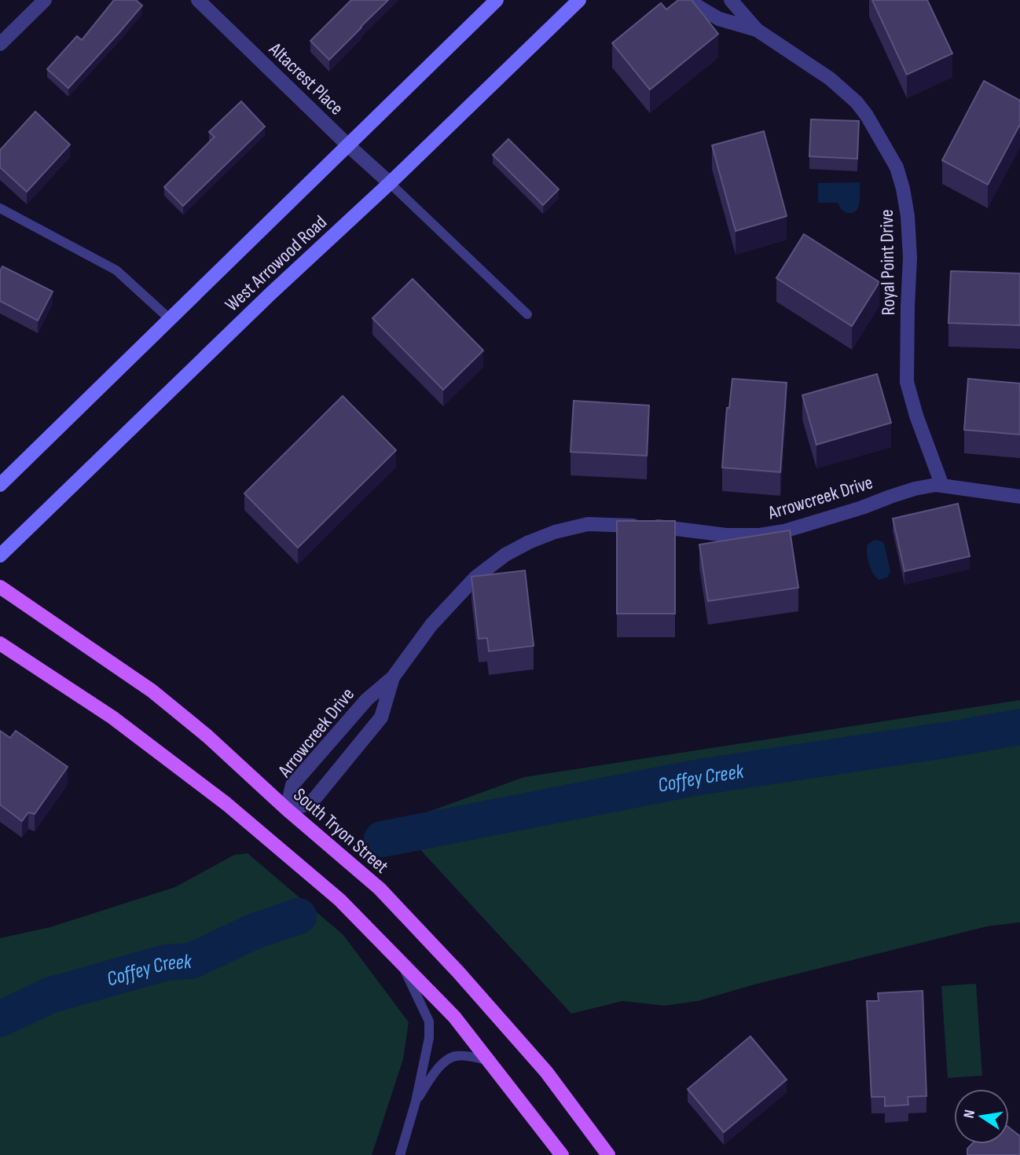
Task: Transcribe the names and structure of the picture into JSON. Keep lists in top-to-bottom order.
{
  "streets": {
    "main road": ["West Arrowood Road", "South Tryon Street"],
    "street": ["Altacrest Place", "Royal Point Drive", "Arrowcreek Drive"]
  },
  "crossings": [
    ["Altacrest Place", "West Arrowood Road"],
    ["Royal Point Drive", "Arrowcreek Drive"],
    ["Arrowcreek Drive", "South Tryon Street"]
  ],
  "water": ["Coffey Creek"],
  "north": "left"
}
